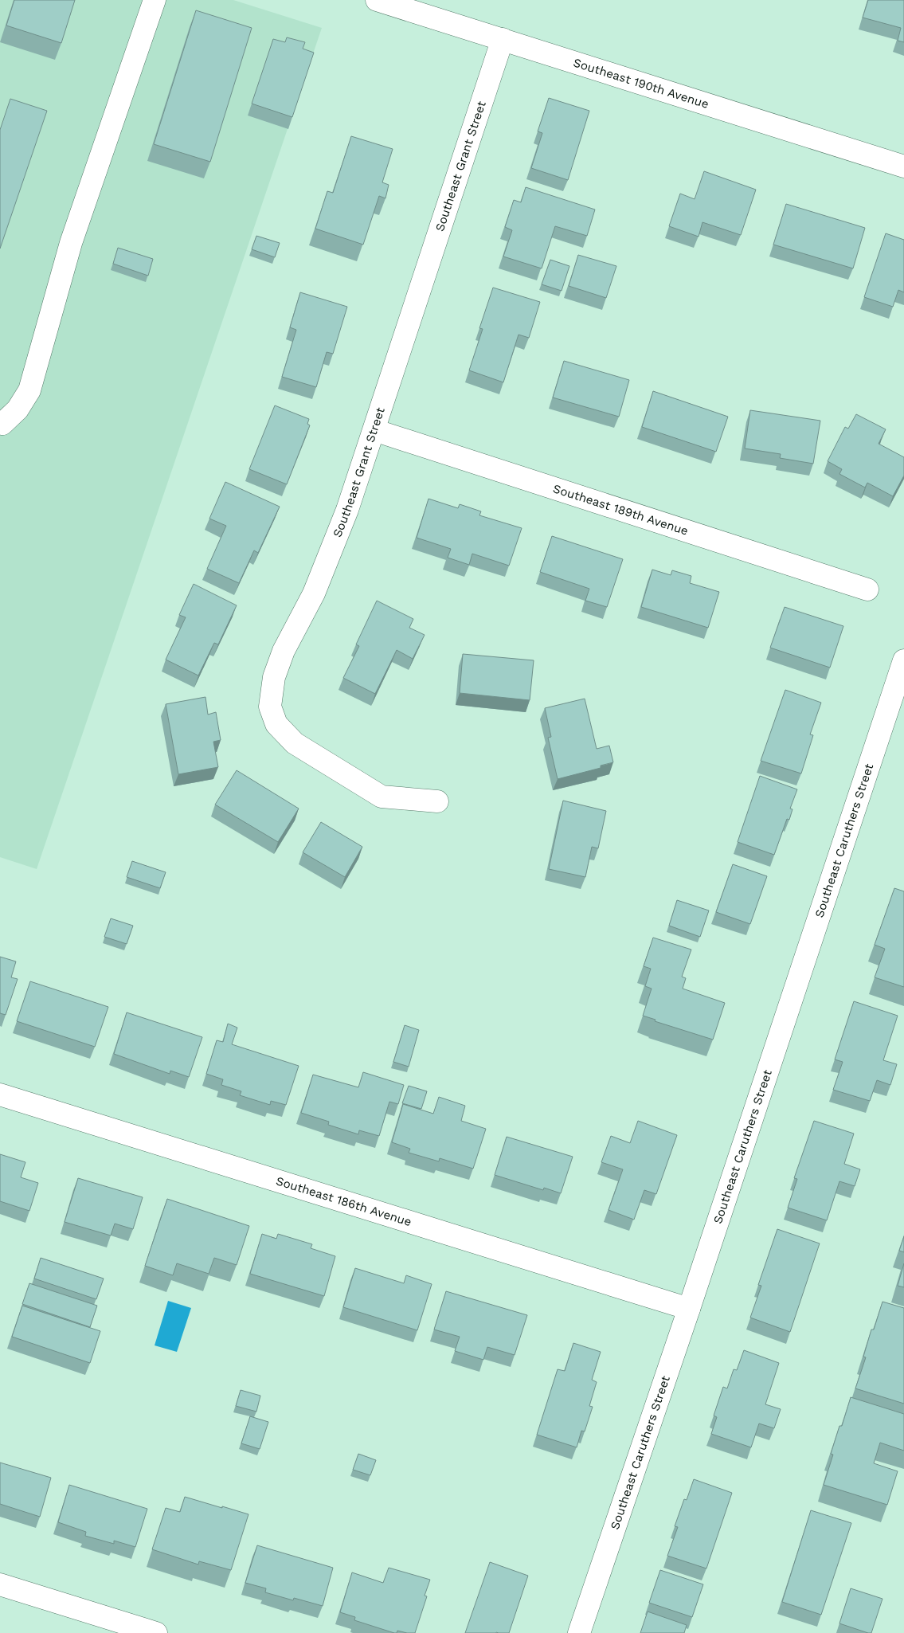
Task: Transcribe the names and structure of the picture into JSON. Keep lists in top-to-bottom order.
{
  "streets": {
    "street": [
      "Southeast 190th Avenue",
      "Southeast Grant Street",
      "Southeast 189th Avenue",
      "Southeast Caruthers Street",
      "Southeast 186th Avenue"
    ]
  },
  "crossings": [
    ["Southeast 190th Avenue", "Southeast Grant Street"],
    ["Southeast Grant Street", "Southeast 189th Avenue"],
    ["Southeast Caruthers Street", "Southeast 186th Avenue"]
  ]
}
